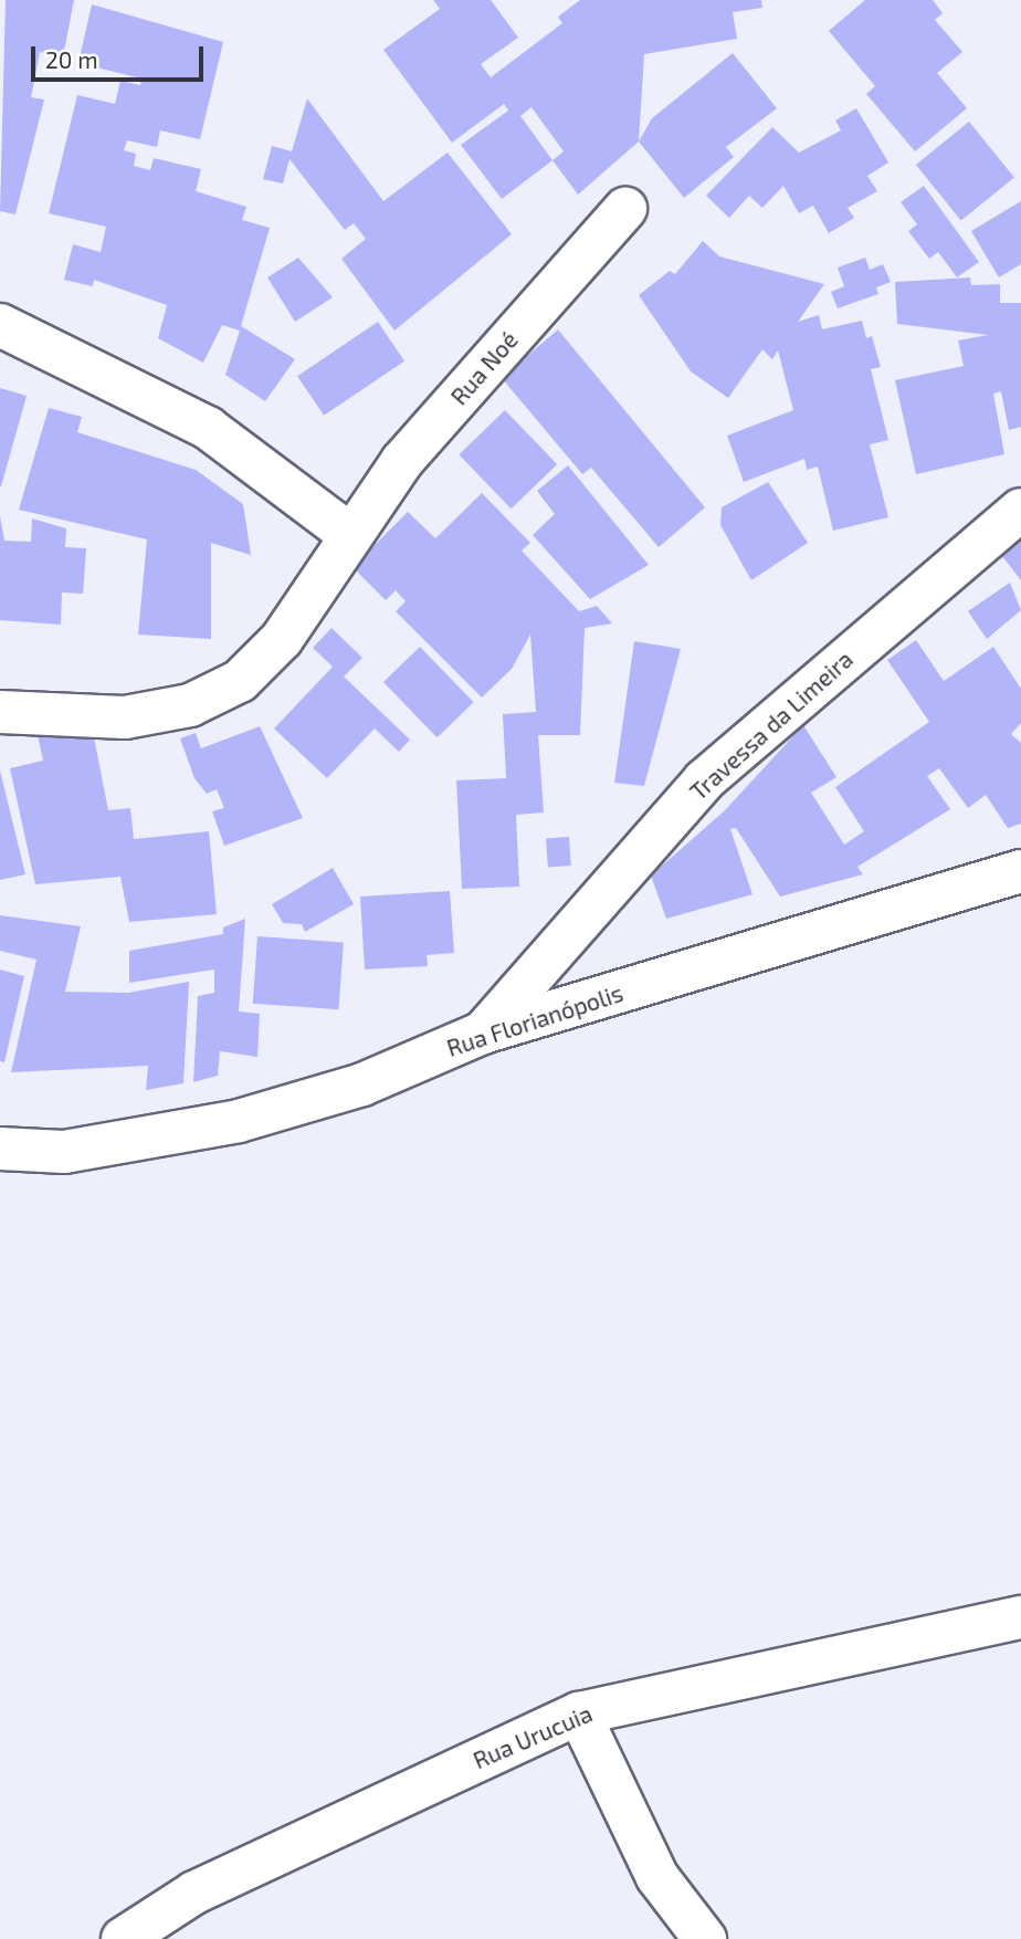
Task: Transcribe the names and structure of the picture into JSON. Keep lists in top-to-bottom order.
{
  "streets": {
    "street": [
      "Rua Noé",
      "Travessa da Limeira",
      "Rua Florianópolis",
      "Rua Urucuia"
    ]
  },
  "crossings": [
    ["Travessa da Limeira", "Rua Florianópolis"]
  ],
  "scale_bar": "20 m"
}
